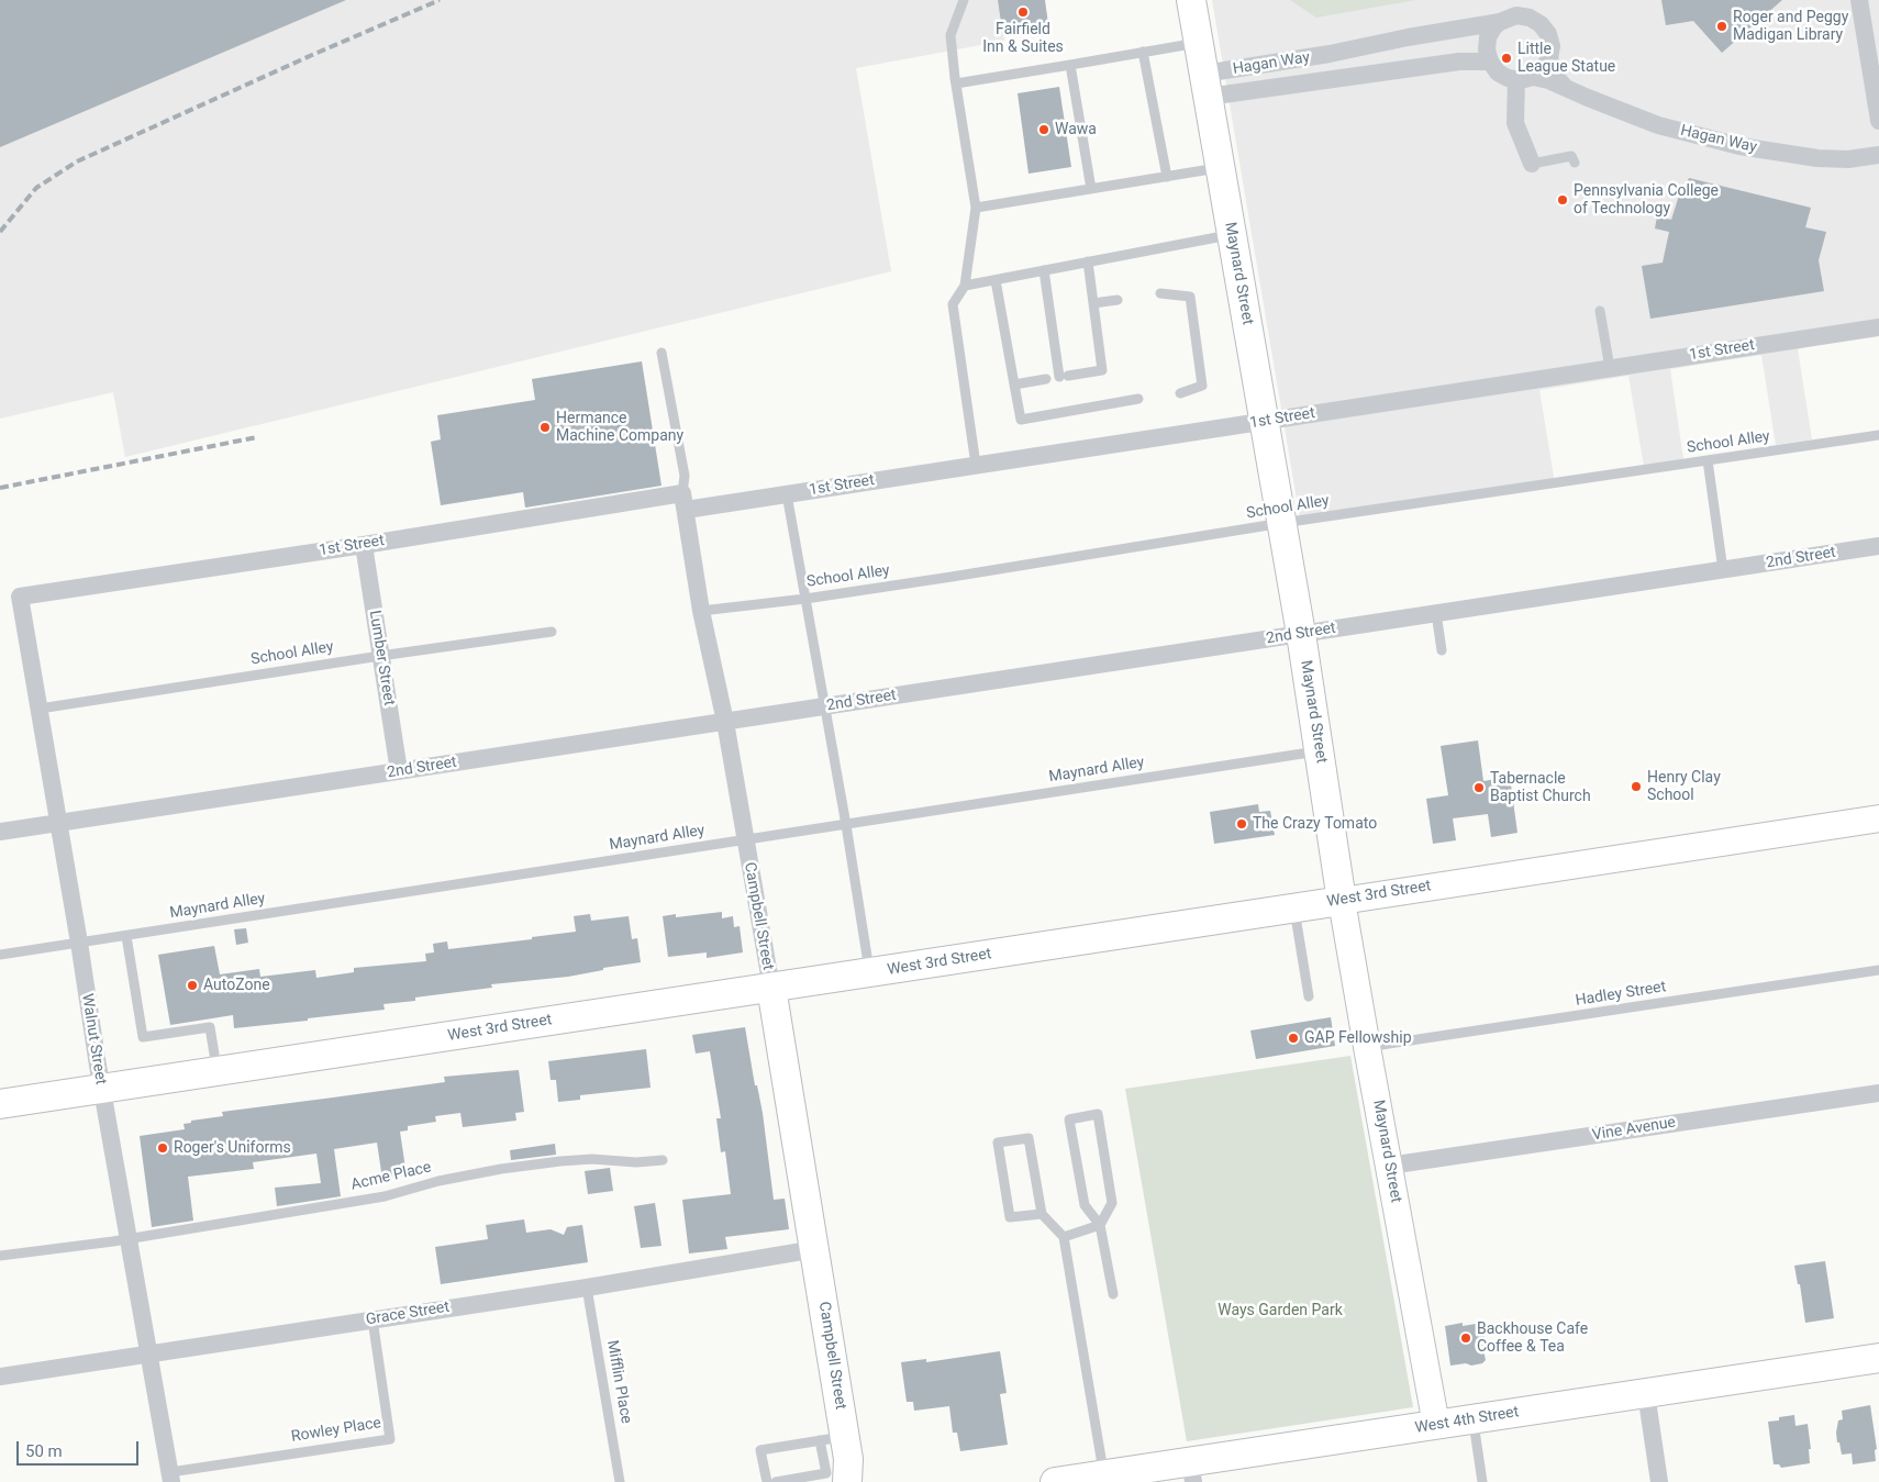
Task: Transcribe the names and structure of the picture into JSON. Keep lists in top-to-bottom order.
{
  "streets": {
    "main road": [
      "Maynard Street",
      "West 3rd Street",
      "Campbell Street",
      "West 4th Street"
    ],
    "street": [
      "Hagan Way",
      "1st Street",
      "2nd Street",
      "Lumber Street",
      "Walnut Street",
      "Vine Avenue",
      "Grace Street"
    ],
    "lane": [
      "School Alley",
      "Maynard Alley",
      "Hadley Street",
      "Acme Place",
      "Mifflin Place",
      "Rowley Place"
    ]
  },
  "crossings": [
    ["Hagan Way", "Maynard Street"],
    ["Maynard Street", "1st Street"],
    ["Maynard Street", "School Alley"],
    ["Maynard Street", "2nd Street"],
    ["Maynard Street", "Maynard Alley"],
    ["Maynard Street", "West 3rd Street"],
    ["Maynard Street", "Hadley Street"],
    ["Maynard Street", "Vine Avenue"],
    ["Maynard Street", "West 4th Street"],
    ["1st Street", "Lumber Street"],
    ["1st Street", "Campbell Street"],
    ["1st Street", "Walnut Street"],
    ["School Alley", "Lumber Street"],
    ["School Alley", "Campbell Street"],
    ["School Alley", "Walnut Street"],
    ["2nd Street", "Lumber Street"],
    ["2nd Street", "Campbell Street"],
    ["2nd Street", "Walnut Street"],
    ["Maynard Alley", "Campbell Street"],
    ["Maynard Alley", "Walnut Street"],
    ["West 3rd Street", "Campbell Street"],
    ["West 3rd Street", "Walnut Street"],
    ["Campbell Street", "Grace Street"],
    ["Walnut Street", "Acme Place"],
    ["Walnut Street", "Grace Street"],
    ["Walnut Street", "Rowley Place"],
    ["Grace Street", "Mifflin Place"],
    ["Grace Street", "Rowley Place"]
  ],
  "parks": ["Ways Garden Park"],
  "places": [
    "Fairfield Inn & Suites",
    "Roger and Peggy Madigan Library",
    "Little League Statue",
    "Wawa",
    "Pennsylvania College of Technology",
    "Hermance Machine Company",
    "Henry Clay School",
    "Tabernacle Baptist Church",
    "The Crazy Tomato",
    "AutoZone",
    "GAP Fellowship",
    "Roger's Uniforms",
    "Backhouse Cafe Coffee & Tea"
  ],
  "scale_bar": "50 m"
}
